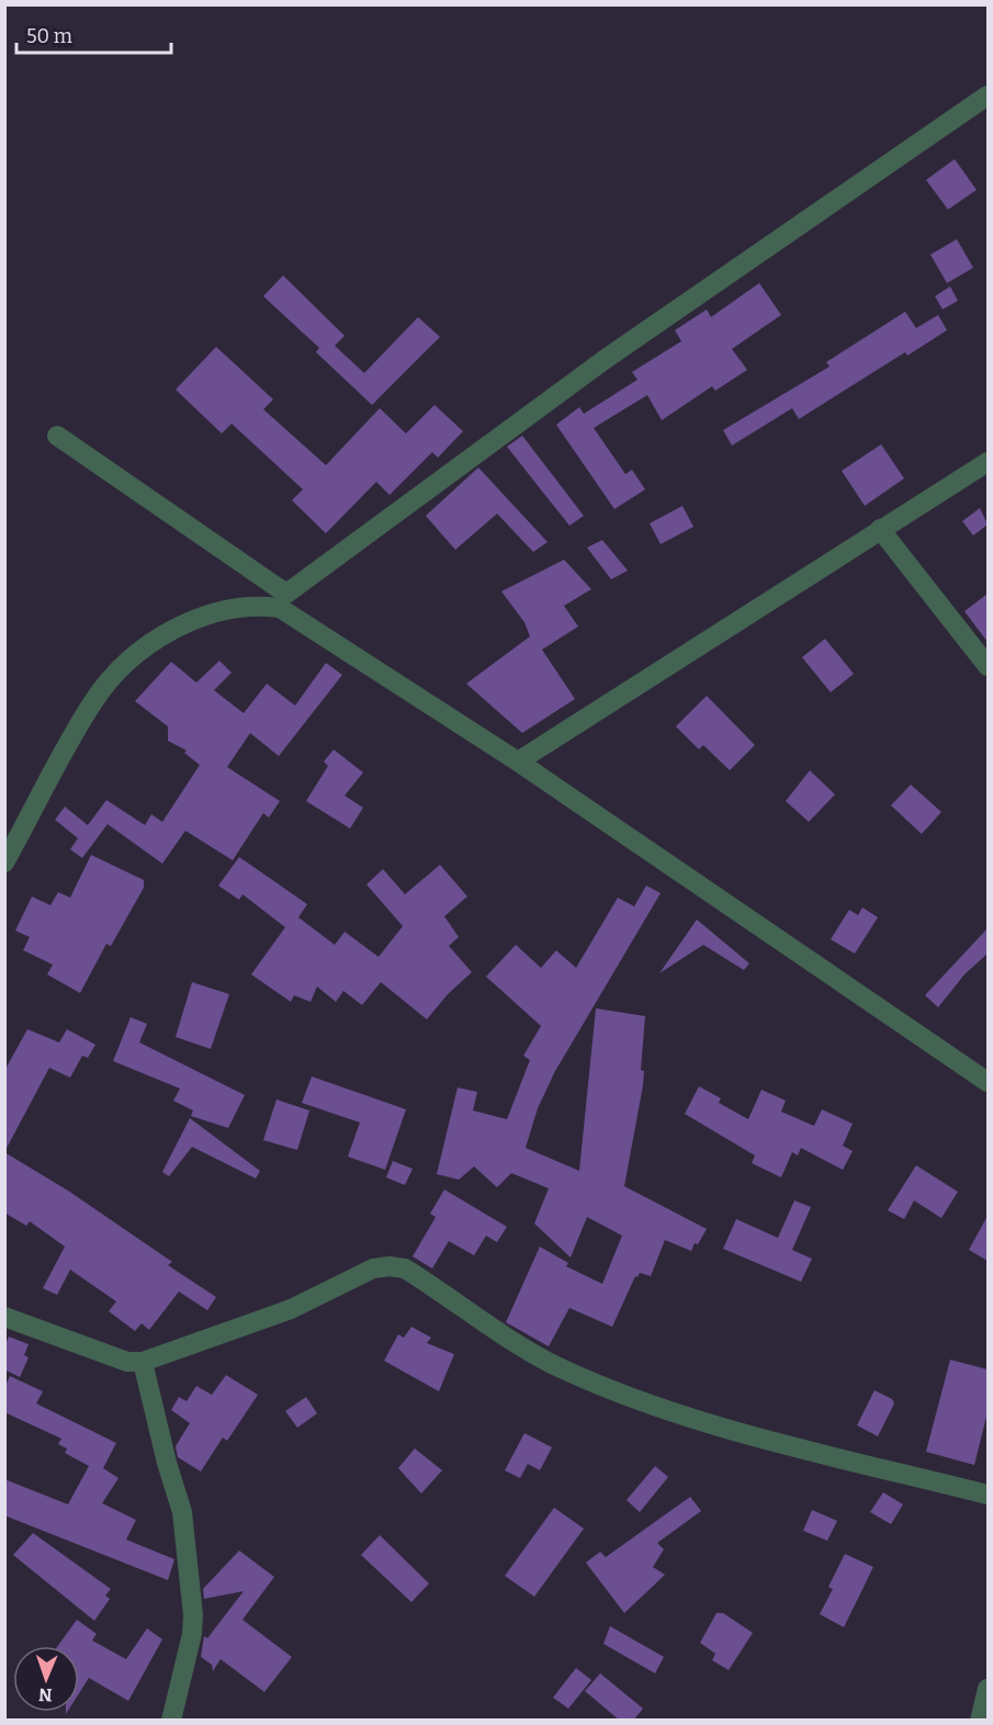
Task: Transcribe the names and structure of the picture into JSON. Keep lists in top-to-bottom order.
{
  "scale_bar": "50 m",
  "north": "bottom"
}
